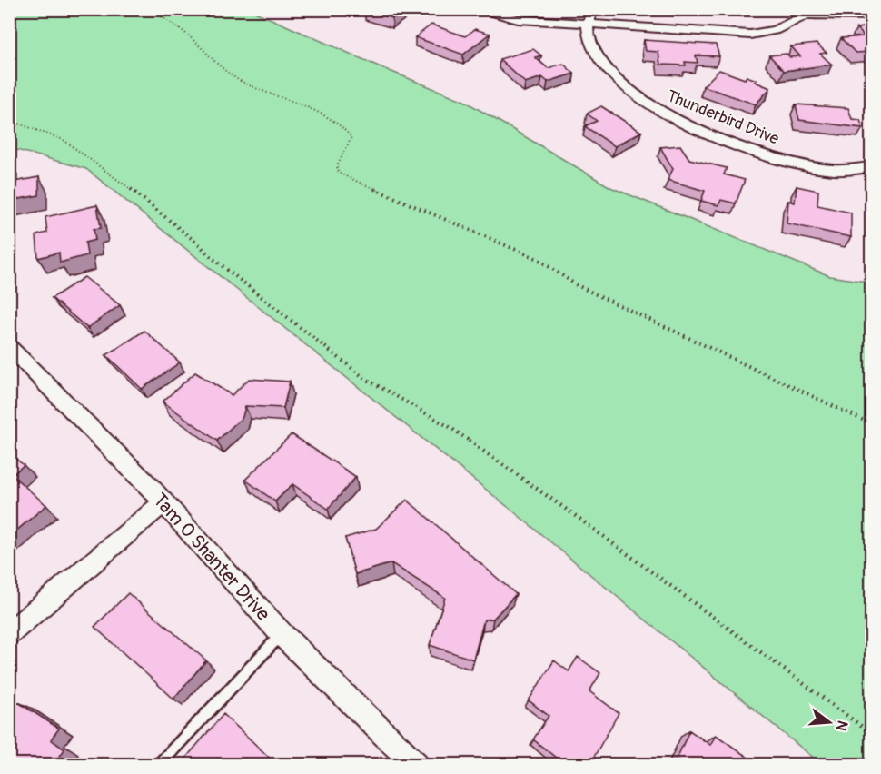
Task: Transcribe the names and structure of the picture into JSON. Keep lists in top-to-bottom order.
{
  "streets": {
    "street": ["Thunderbird Drive", "Tam O Shanter Drive"]
  },
  "north": "right"
}
